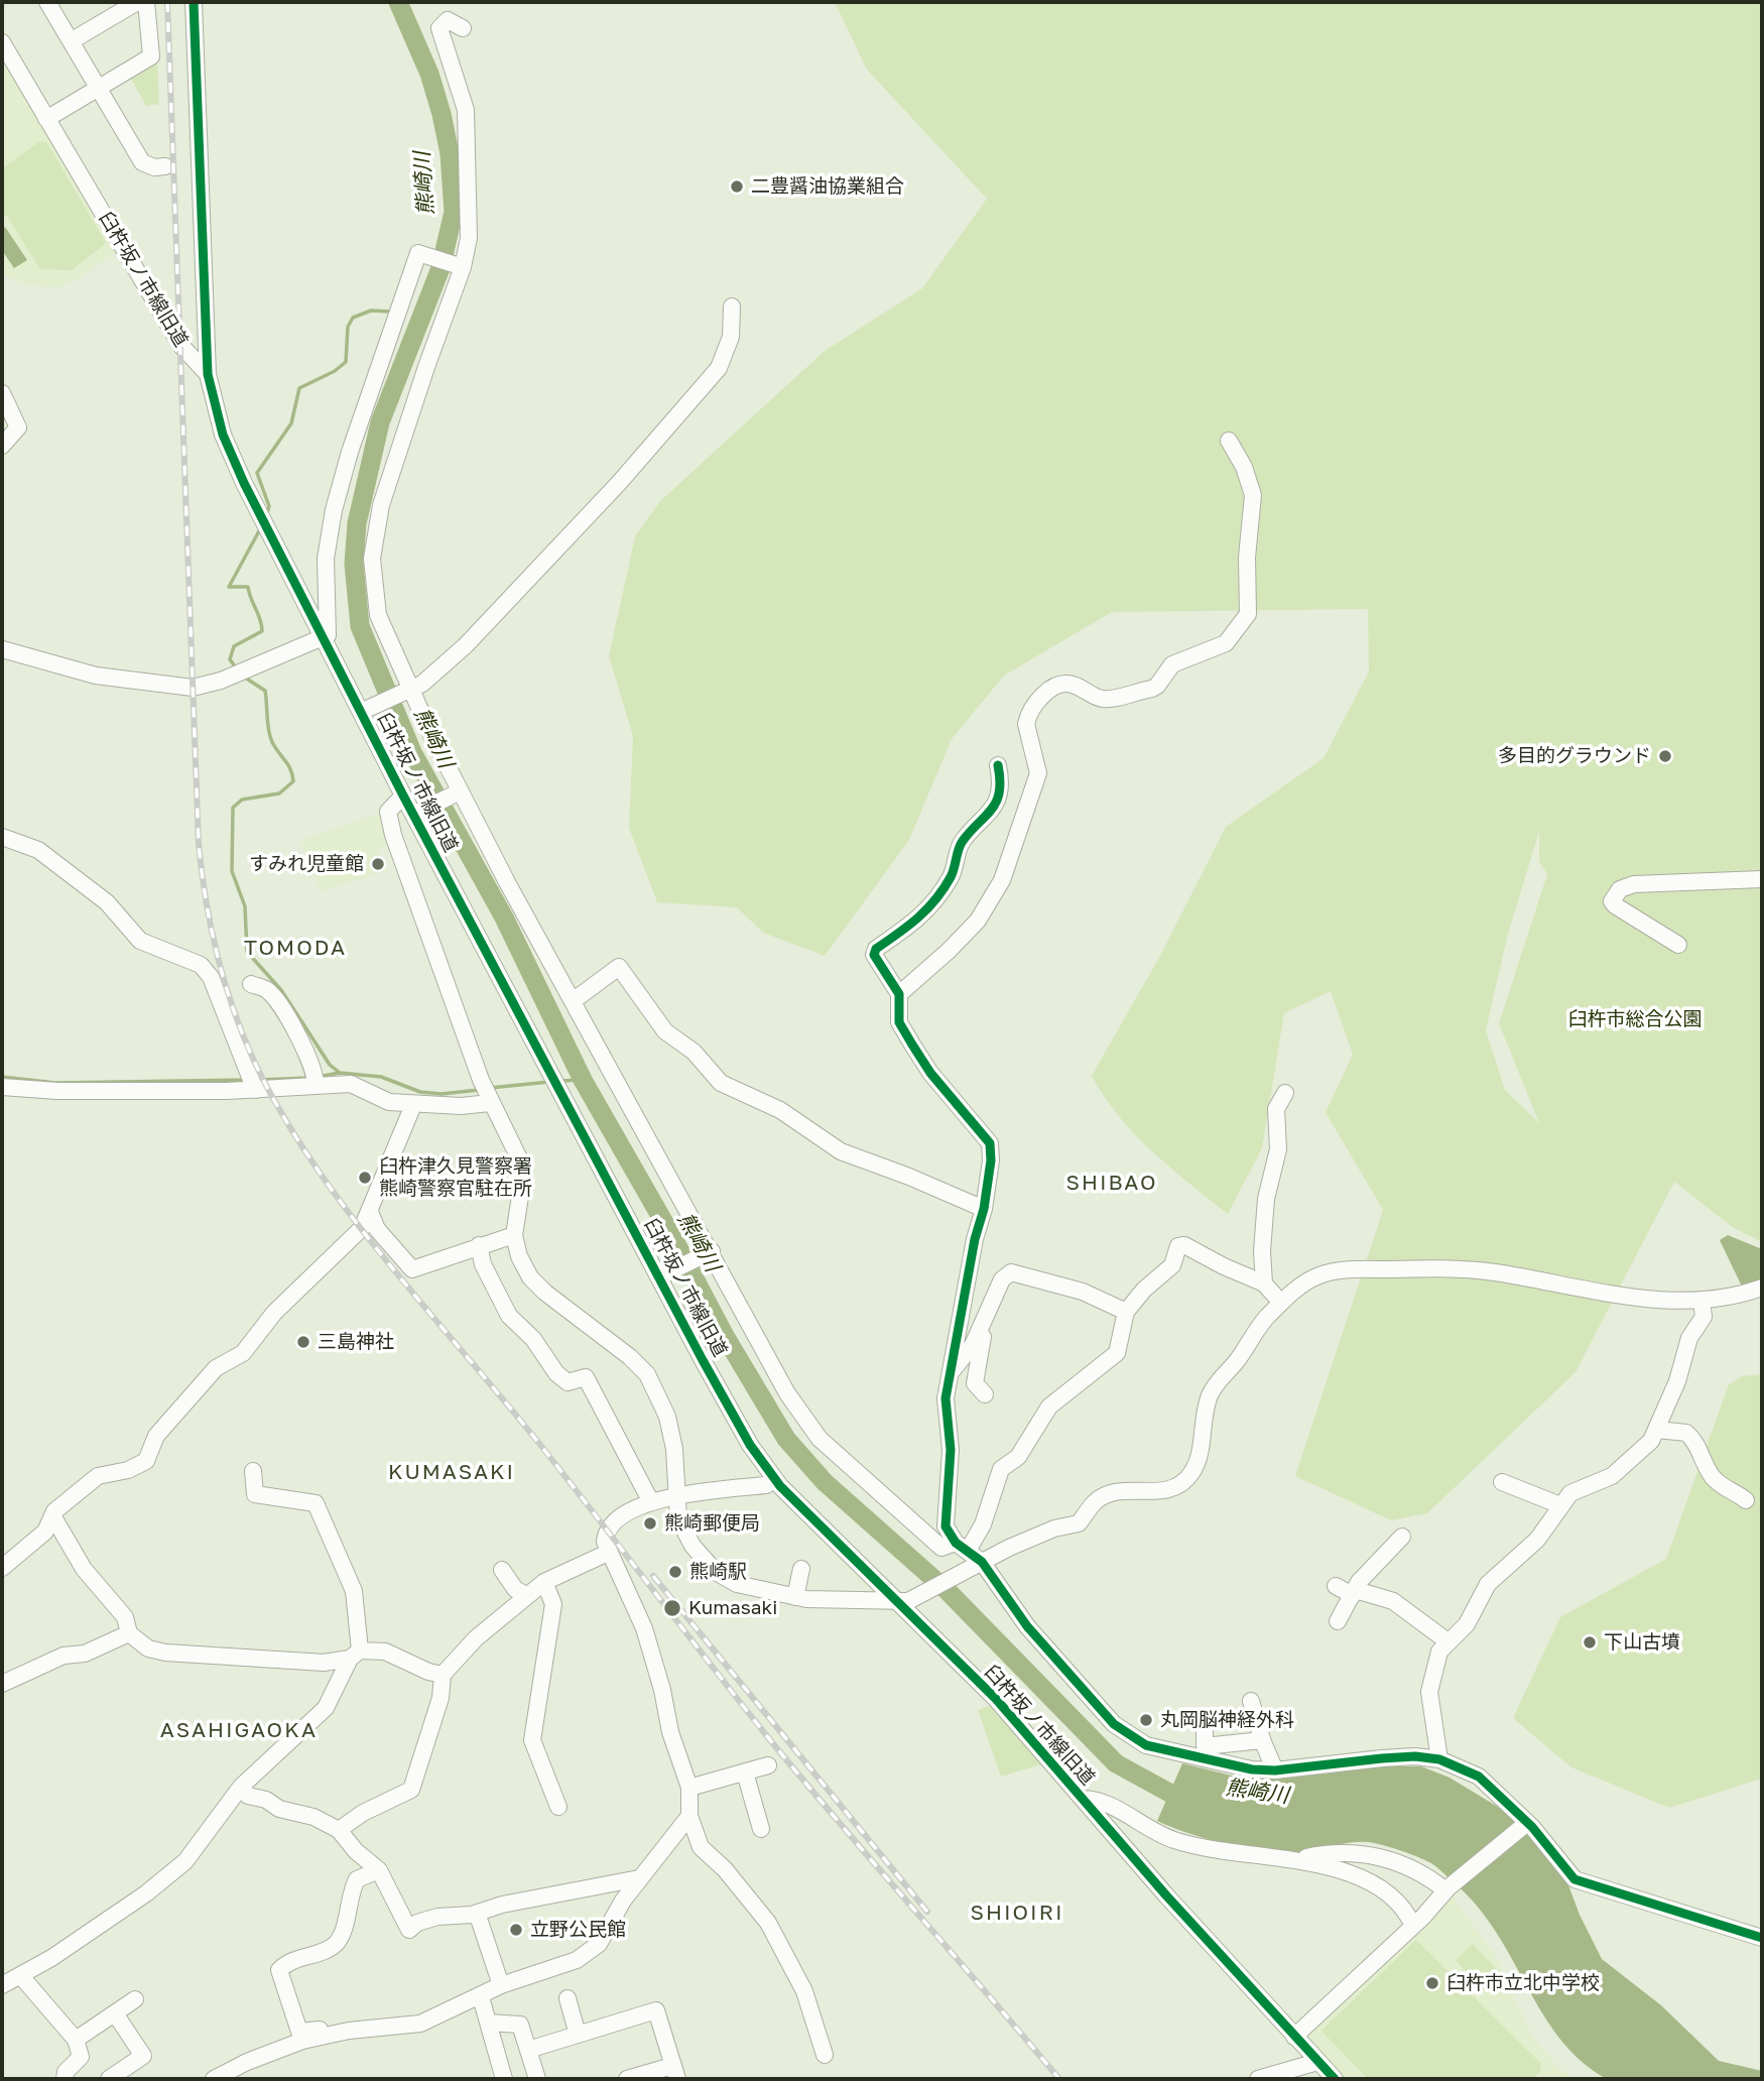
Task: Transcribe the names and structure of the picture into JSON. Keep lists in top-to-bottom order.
{
  "streets": {
    "street": ["臼杵坂ノ市線旧道"]
  },
  "districts": [
    "TOMODA",
    "SHIBAO",
    "KUMASAKI",
    "ASAHIGAOKA",
    "SHIOIRI"
  ],
  "water": ["熊崎川"],
  "parks": ["臼杵市総合公園"],
  "places": [
    "二豊醤油協業組合",
    "多目的グラウンド",
    "すみれ児童館",
    "臼杵津久見警察署 熊崎警察官駐在所",
    "三島神社",
    "熊崎郵便局",
    "熊崎駅",
    "Kumasaki",
    "下山古墳",
    "丸岡脳神経外科",
    "立野公民館",
    "臼杵市立北中学校"
  ]
}
